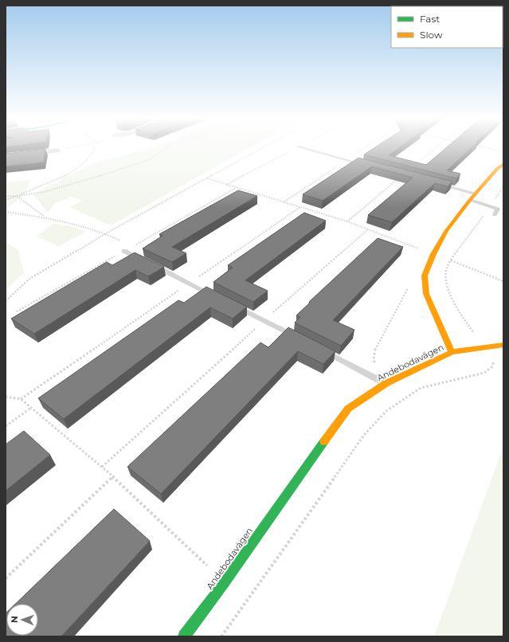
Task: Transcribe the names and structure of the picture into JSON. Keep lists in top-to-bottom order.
{
  "streets": {
    "street": ["Andebodavägen"]
  },
  "legend": ["Fast", "Slow"],
  "north": "left"
}
